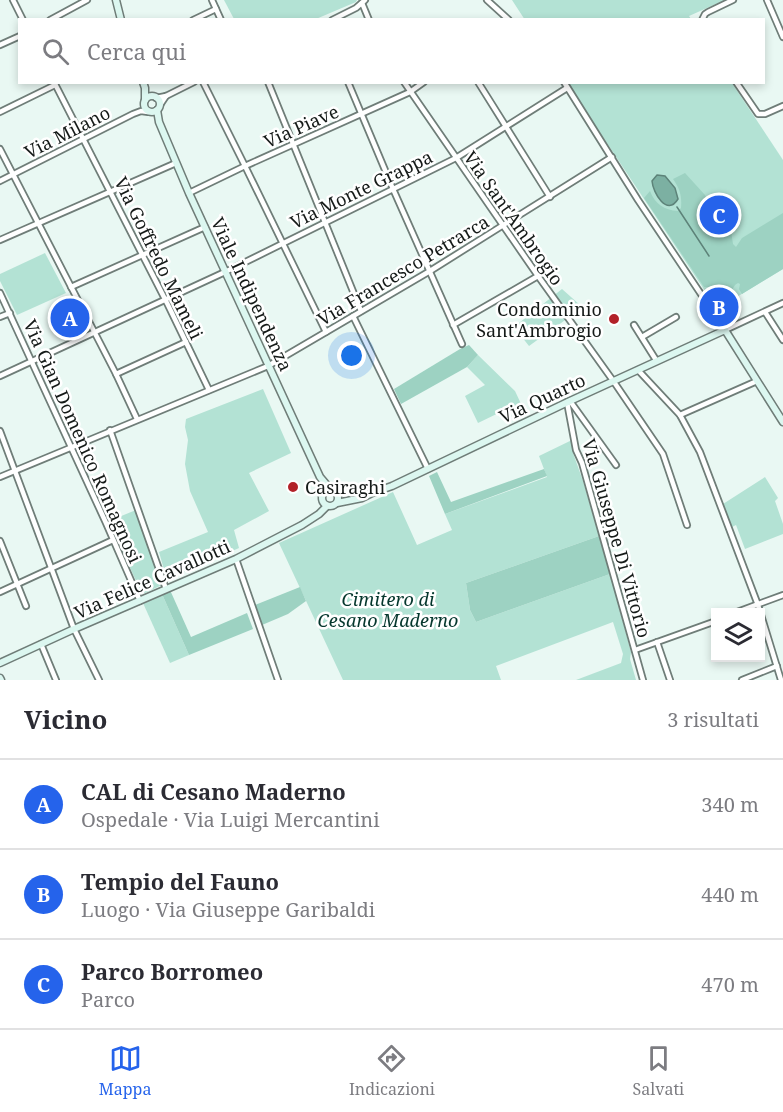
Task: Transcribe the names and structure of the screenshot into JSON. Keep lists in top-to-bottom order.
{
  "streets": {
    "street": [
      "Via Piave",
      "Via Milano",
      "Via Monte Grappa",
      "Via Sant'Ambrogio",
      "Via Goffredo Mameli",
      "Via Francesco Petrarca",
      "Viale Indipendenza",
      "Via Quarto",
      "Via Gian Domenico Romagnosi",
      "Via Giuseppe Di Vittorio",
      "Via Felice Cavallotti"
    ]
  },
  "crossings": [
    ["Via Piave", "Via Sant'Ambrogio"],
    ["Via Piave", "Viale Indipendenza"],
    ["Via Milano", "Via Goffredo Mameli"],
    ["Via Milano", "Viale Indipendenza"],
    ["Via Monte Grappa", "Via Sant'Ambrogio"],
    ["Via Monte Grappa", "Via Goffredo Mameli"],
    ["Via Monte Grappa", "Viale Indipendenza"],
    ["Via Monte Grappa", "Via Gian Domenico Romagnosi"],
    ["Via Sant'Ambrogio", "Via Francesco Petrarca"],
    ["Via Sant'Ambrogio", "Via Quarto"],
    ["Via Goffredo Mameli", "Via Francesco Petrarca"],
    ["Via Francesco Petrarca", "Viale Indipendenza"],
    ["Via Francesco Petrarca", "Via Gian Domenico Romagnosi"],
    ["Viale Indipendenza", "Via Quarto"],
    ["Viale Indipendenza", "Via Felice Cavallotti"],
    ["Via Quarto", "Via Giuseppe Di Vittorio"],
    ["Via Quarto", "Via Felice Cavallotti"],
    ["Via Gian Domenico Romagnosi", "Via Felice Cavallotti"]
  ],
  "parks": ["Cimitero di Cesano Maderno"],
  "places": ["Condominio Sant'Ambrogio", "Casiraghi"],
  "page": {
    "search": "Cerca qui",
    "pins": ["C", "B", "A"],
    "heading": ["Vicino", "3 risultati"],
    "list": [
      {
        "mark": "A",
        "name": "CAL di Cesano Maderno",
        "note": "Ospedale · Via Luigi Mercantini",
        "value": "340 m"
      },
      {
        "mark": "B",
        "name": "Tempio del Fauno",
        "note": "Luogo · Via Giuseppe Garibaldi",
        "value": "440 m"
      },
      {
        "mark": "C",
        "name": "Parco Borromeo",
        "note": "Parco",
        "value": "470 m"
      }
    ],
    "nav": ["Mappa", "Indicazioni", "Salvati"]
  }
}
